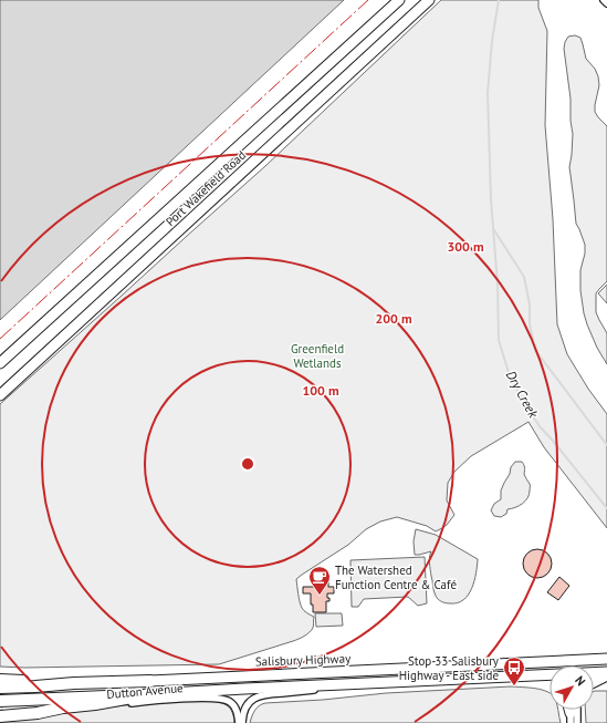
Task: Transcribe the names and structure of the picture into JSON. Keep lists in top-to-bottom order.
{
  "streets": {
    "highway": ["Port Wakefield Road", "Salisbury Highway"],
    "street": ["Dutton Avenue"]
  },
  "water": ["Dry Creek"],
  "parks": ["Greenfield Wetlands"],
  "places": {
    "cafe": ["The Watershed Function Centre & Café"],
    "bus stop": ["Stop 33 Salisbury Highway - East side"]
  },
  "north": "top right",
  "rings": ["300 m", "200 m", "100 m"]
}
